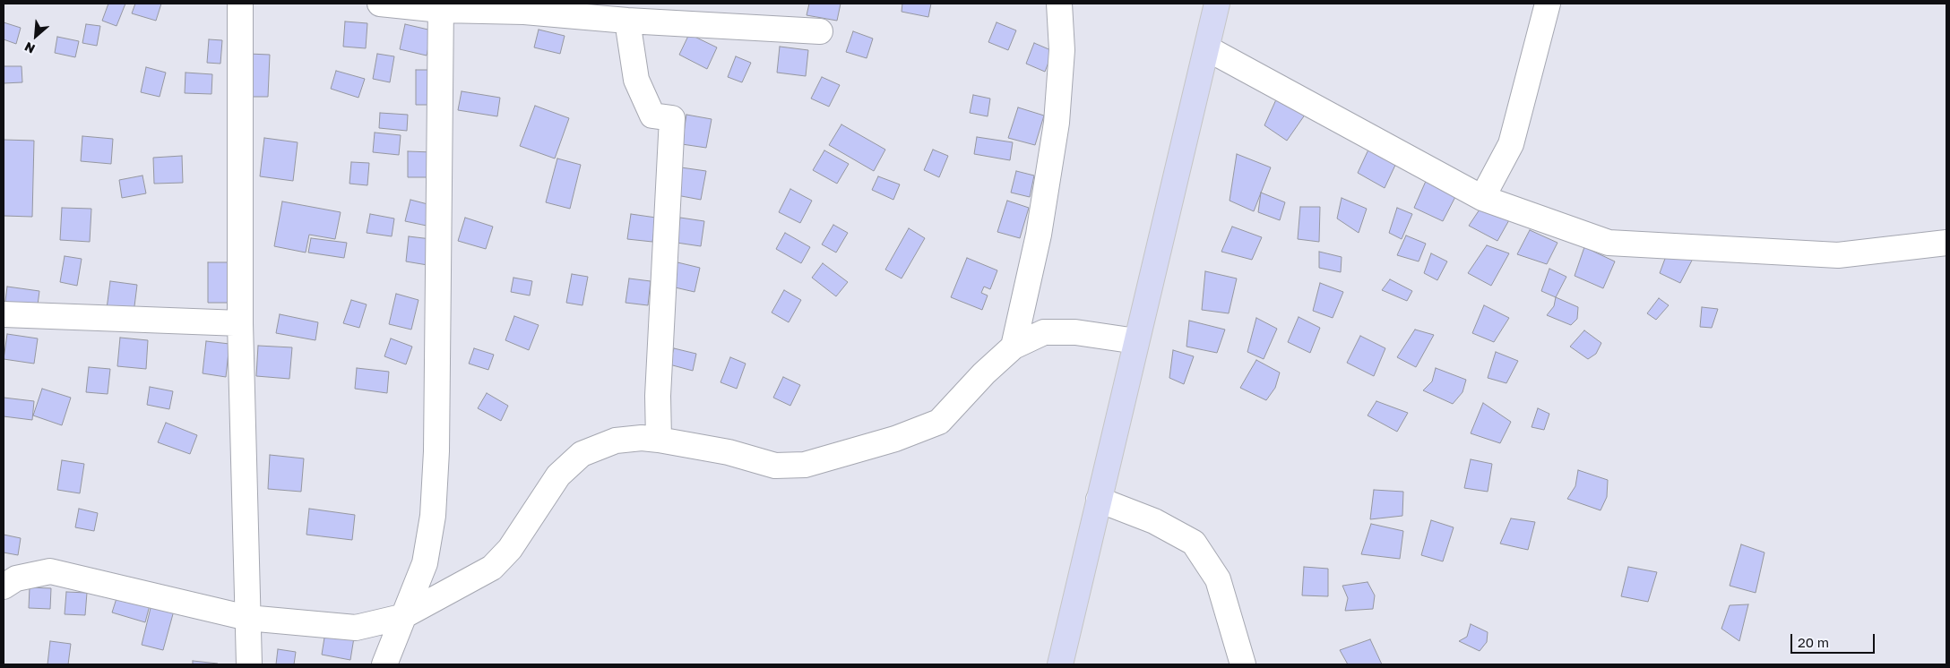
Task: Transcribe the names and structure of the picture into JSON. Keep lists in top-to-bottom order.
{
  "scale_bar": "20 m",
  "north": "bottom left"
}
